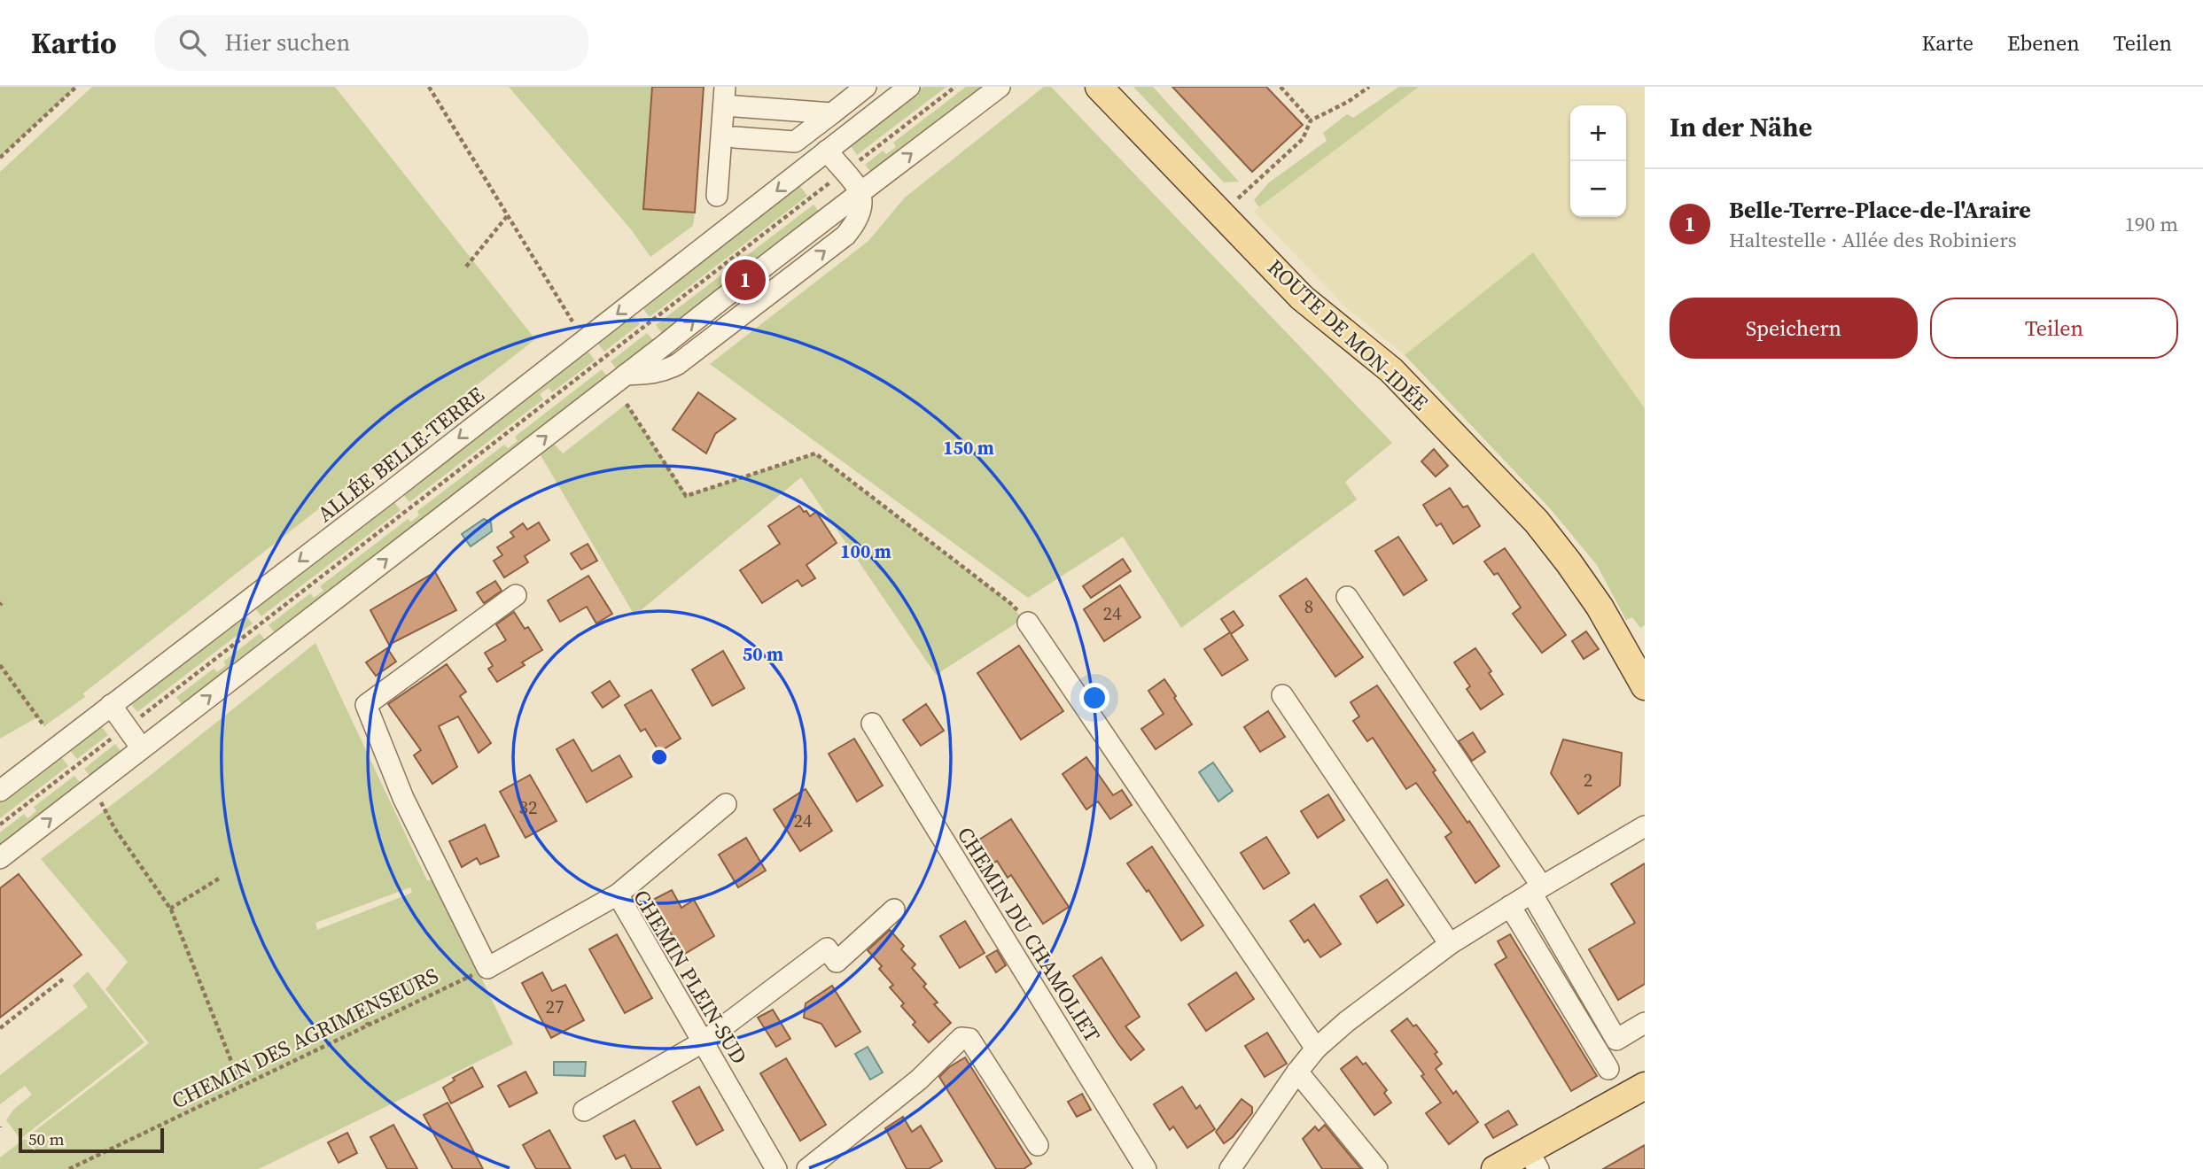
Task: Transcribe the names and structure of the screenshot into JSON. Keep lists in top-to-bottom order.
{
  "streets": {
    "main road": ["ROUTE DE MON-IDÉE"],
    "street": ["ALLÉE BELLE-TERRE", "CHEMIN DU CHAMOLIET", "CHEMIN PLEIN-SUD"],
    "path": ["CHEMIN DES AGRIMENSEURS"]
  },
  "crossings": [
    ["CHEMIN PLEIN-SUD", "CHEMIN DES AGRIMENSEURS"]
  ],
  "house_numbers": [
    "8",
    "24",
    "2",
    "32",
    "24",
    "27"
  ],
  "scale_bar": "50 m",
  "page": {
    "header": "Kartio",
    "search": "Hier suchen",
    "nav": ["Karte", "Ebenen", "Teilen"],
    "heading": "In der Nähe",
    "map_buttons": ["+", "−"],
    "list": [
      {
        "mark": "1",
        "name": "Belle-Terre-Place-de-l'Araire",
        "note": "Haltestelle · Allée des Robiniers",
        "value": "190 m"
      }
    ],
    "pins": "1",
    "buttons": ["Speichern", "Teilen"],
    "scale": "50 m"
  },
  "rings": ["150 m", "100 m", "50 m"]
}
